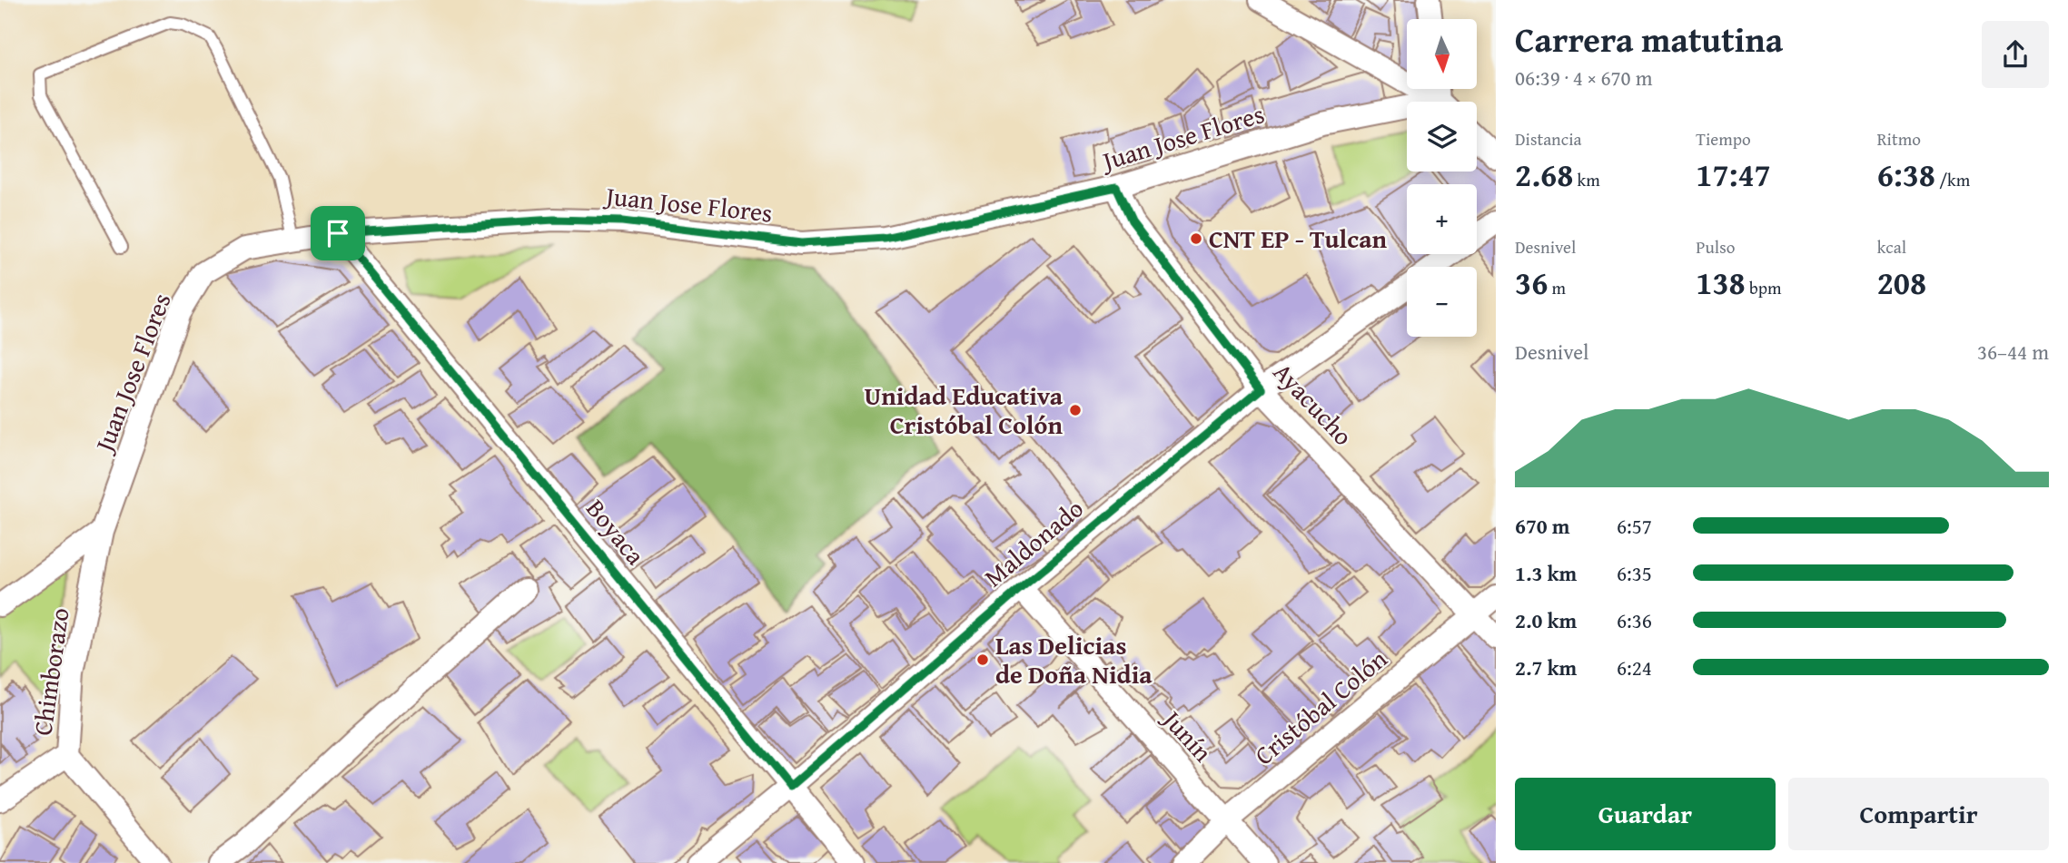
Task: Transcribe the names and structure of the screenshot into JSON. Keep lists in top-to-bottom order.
{
  "streets": {
    "street": [
      "Juan Jose Flores",
      "Ayacucho",
      "Boyaca",
      "Maldonado",
      "Chimborazo",
      "Cristóbal Colón",
      "Junín"
    ]
  },
  "crossings": [
    ["Juan Jose Flores", "Ayacucho"],
    ["Juan Jose Flores", "Boyaca"],
    ["Juan Jose Flores", "Chimborazo"],
    ["Ayacucho", "Maldonado"],
    ["Ayacucho", "Cristóbal Colón"],
    ["Boyaca", "Maldonado"],
    ["Maldonado", "Junín"],
    ["Cristóbal Colón", "Junín"]
  ],
  "places": ["CNT EP - Tulcan", "Unidad Educativa Cristóbal Colón", "Las Delicias de Doña Nidia"],
  "north": "bottom",
  "page": {
    "heading": ["Carrera matutina", "06:39 · 4 × 670 m"],
    "map_buttons": ["+", "−"],
    "stats": [
      ["Distancia", "2.68 km"],
      ["Tiempo", "17:47"],
      ["Ritmo", "6:38 /km"],
      ["Desnivel", "36 m"],
      ["Pulso", "138 bpm"],
      ["kcal", "208"]
    ],
    "chart": ["Desnivel", "36–44 m"],
    "list": [
      {
        "name": "670 m",
        "note": "6:57"
      },
      {
        "name": "1.3 km",
        "note": "6:35"
      },
      {
        "name": "2.0 km",
        "note": "6:36"
      },
      {
        "name": "2.7 km",
        "note": "6:24"
      }
    ],
    "buttons": ["Guardar", "Compartir"]
  }
}
